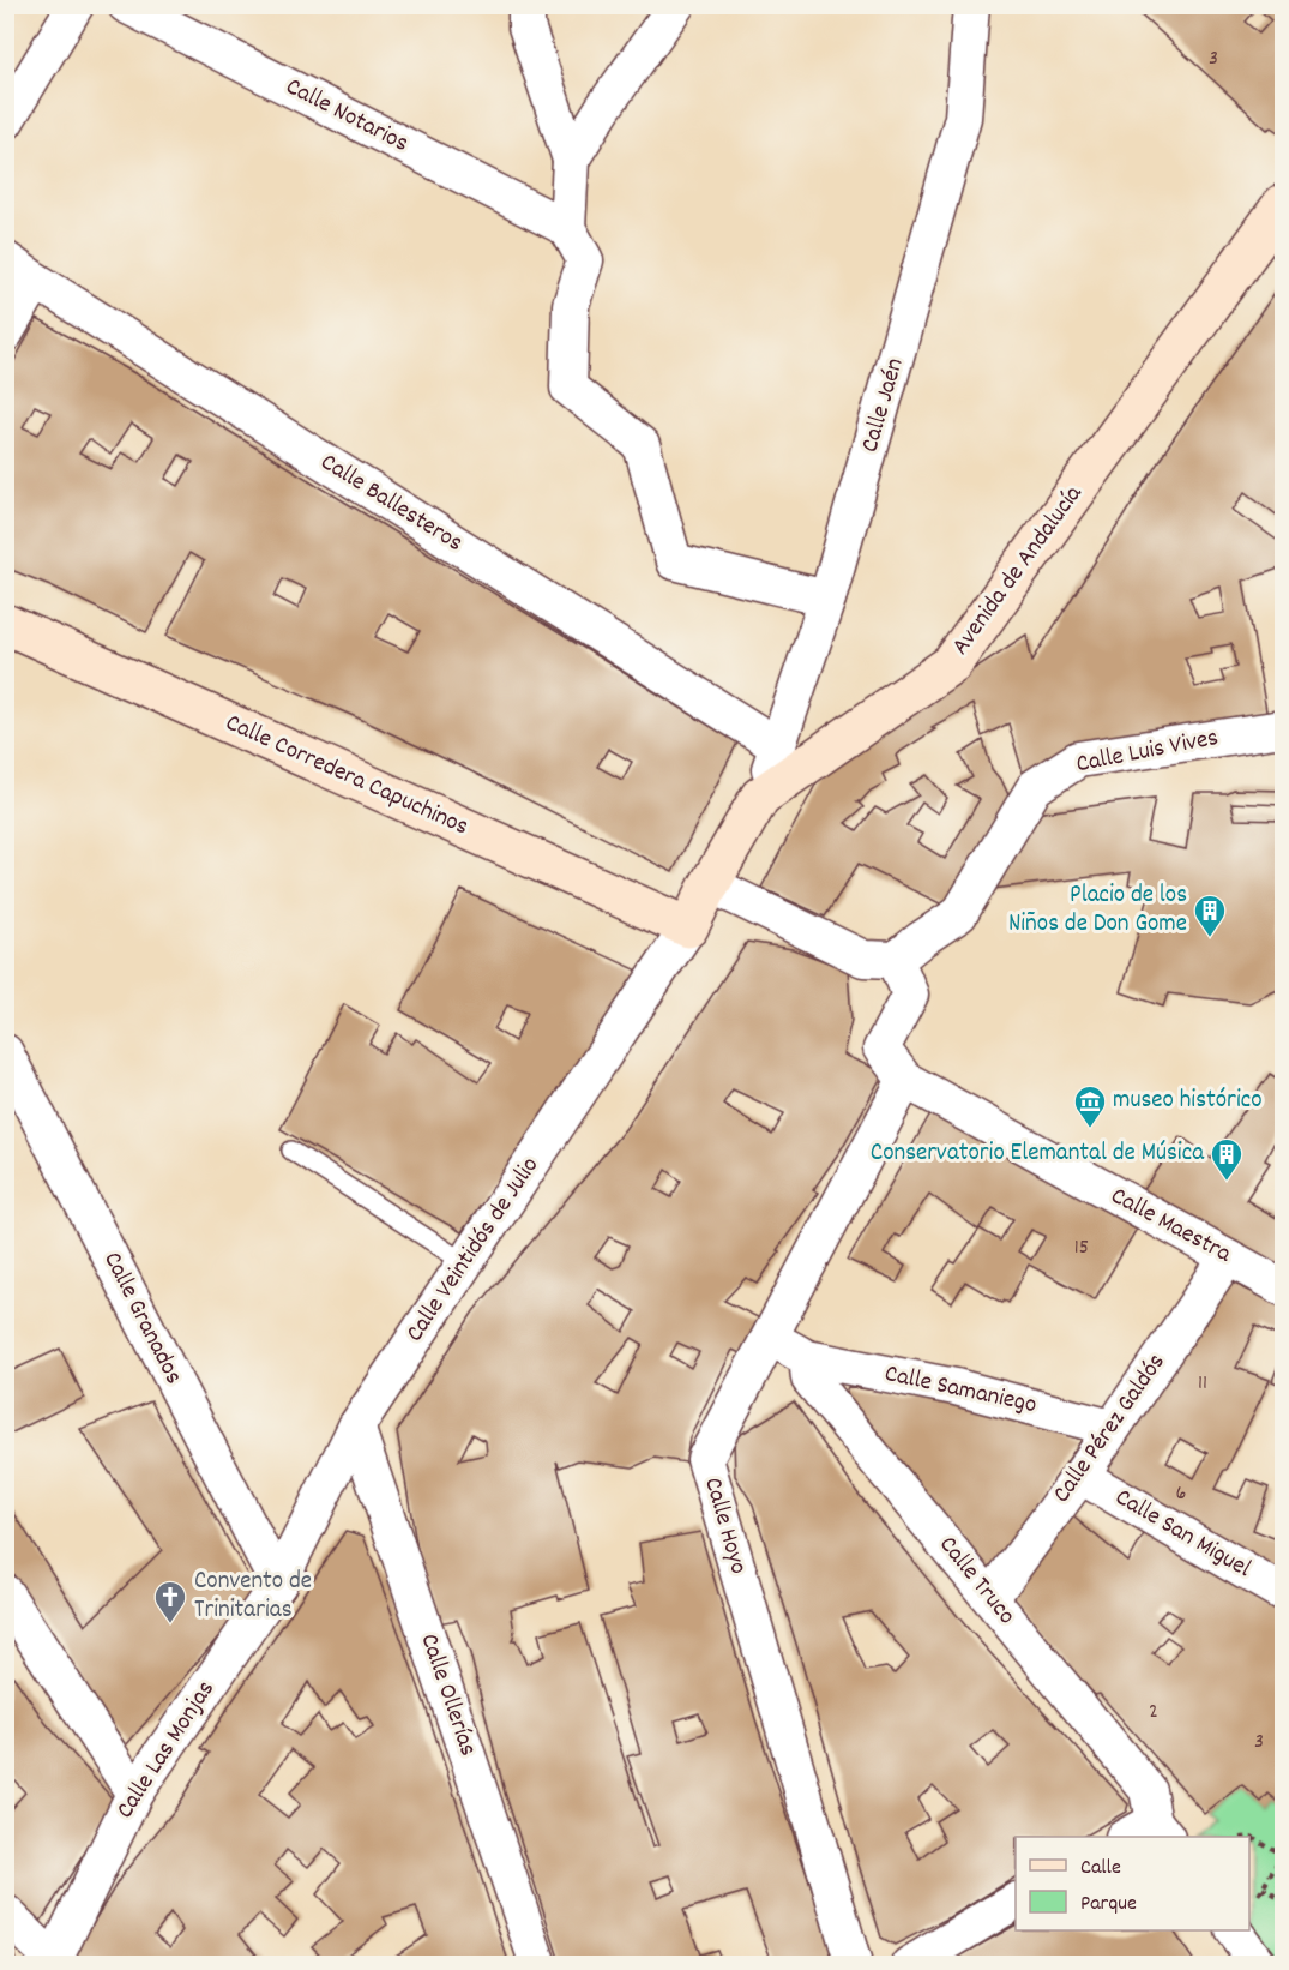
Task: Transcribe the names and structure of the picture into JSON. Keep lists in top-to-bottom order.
{
  "streets": {
    "street": [
      "Calle Notarios",
      "Calle Jaén",
      "Calle Ballesteros",
      "Avenida de Andalucía",
      "Calle Luis Vives",
      "Calle Corredera Capuchinos",
      "Calle Maestra",
      "Calle Veintidós de Julio",
      "Calle Granados",
      "Calle Samaniego",
      "Calle Pérez Galdós",
      "Calle Hoyo",
      "Calle San Miguel",
      "Calle Truco",
      "Calle Ollerías",
      "Calle Las Monjas"
    ]
  },
  "crossings": [
    ["Calle Jaén", "Calle Ballesteros"],
    ["Calle Jaén", "Avenida de Andalucía"],
    ["Avenida de Andalucía", "Calle Corredera Capuchinos"],
    ["Avenida de Andalucía", "Calle Veintidós de Julio"],
    ["Calle Corredera Capuchinos", "Calle Veintidós de Julio"],
    ["Calle Maestra", "Calle Pérez Galdós"],
    ["Calle Maestra", "Calle Hoyo"],
    ["Calle Veintidós de Julio", "Calle Granados"],
    ["Calle Veintidós de Julio", "Calle Ollerías"],
    ["Calle Veintidós de Julio", "Calle Las Monjas"],
    ["Calle Granados", "Calle Las Monjas"],
    ["Calle Samaniego", "Calle Pérez Galdós"],
    ["Calle Samaniego", "Calle Truco"],
    ["Calle Pérez Galdós", "Calle San Miguel"],
    ["Calle Pérez Galdós", "Calle Truco"]
  ],
  "places": {
    "building": ["Placio de los Niños de Don Gome", "Conservatorio Elemantal de Música"],
    "museum": ["museo histórico"],
    "church": ["Convento de Trinitarias"]
  },
  "house_numbers": [
    "3",
    "15",
    "11",
    "6",
    "2",
    "3"
  ],
  "legend": ["Calle", "Parque"]
}
